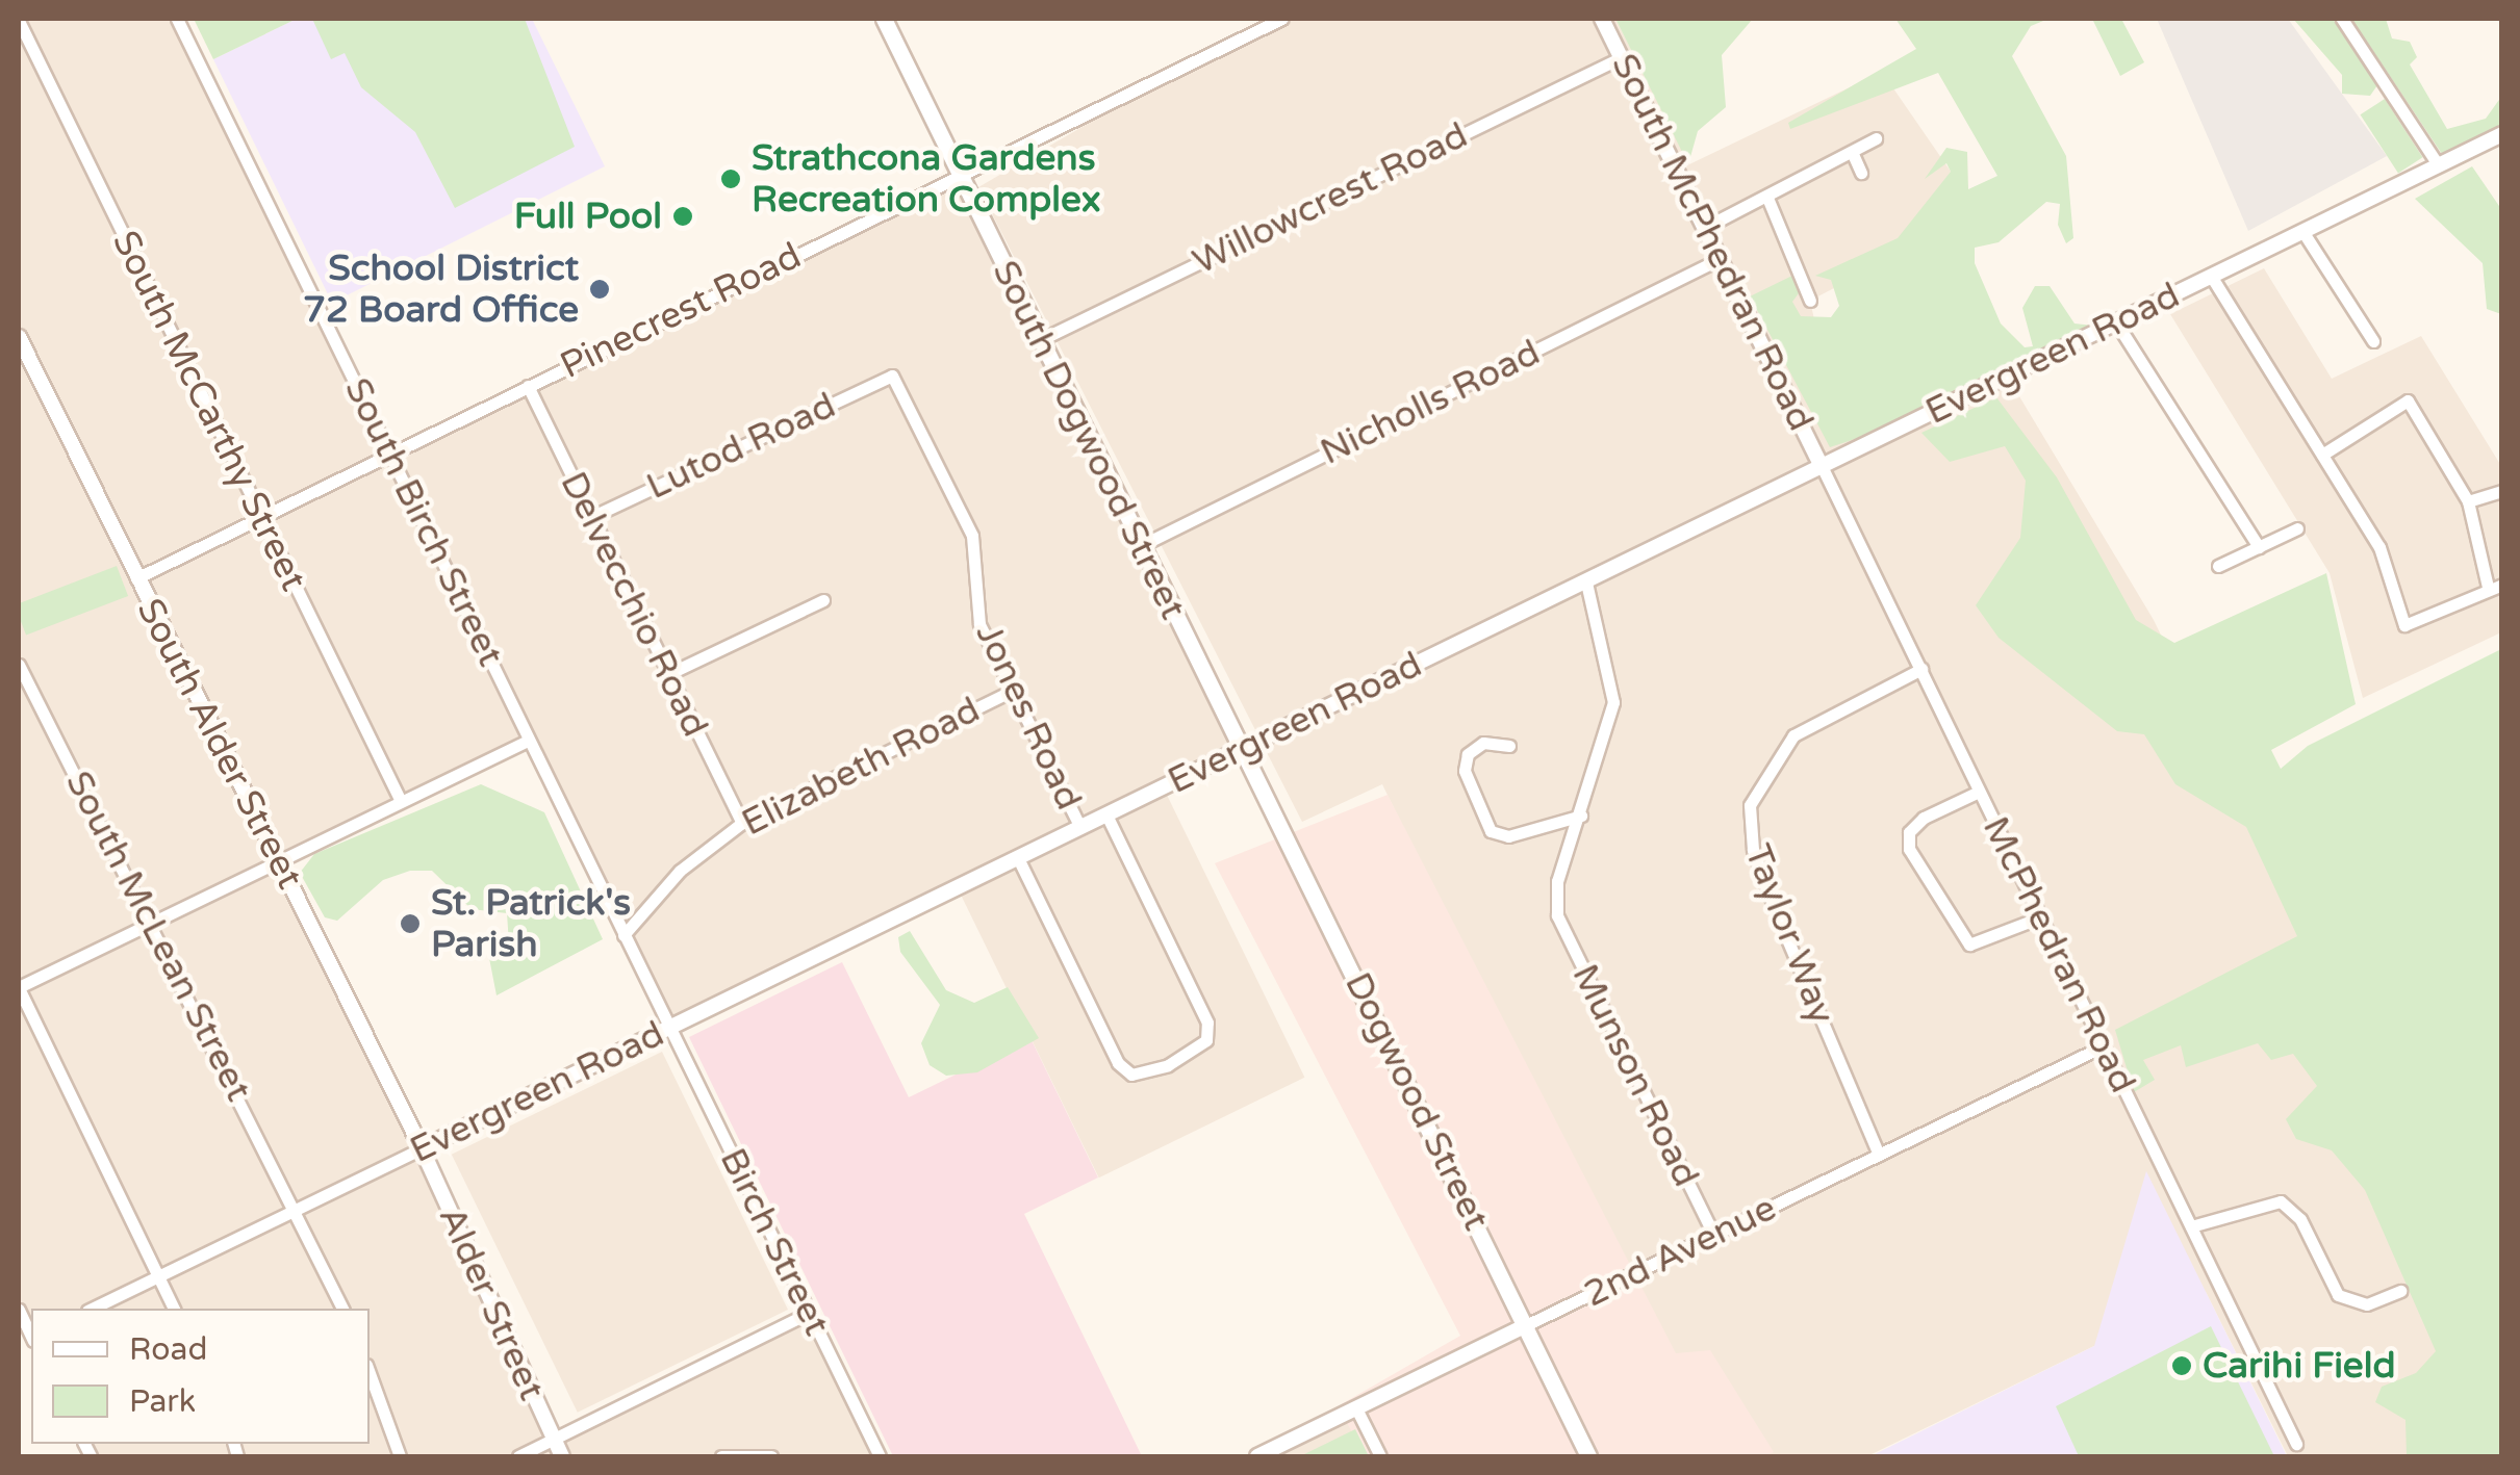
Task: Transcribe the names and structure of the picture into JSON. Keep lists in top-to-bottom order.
{
  "streets": {
    "main road": ["South Dogwood Street", "Dogwood Street"],
    "street": [
      "Willowcrest Road",
      "South McPhedran Road",
      "Pinecrest Road",
      "Evergreen Road",
      "Nicholls Road",
      "South McCarthy Street",
      "Lutod Road",
      "South Birch Street",
      "Delvecchio Road",
      "Jones Road",
      "South Alder Street",
      "Elizabeth Road",
      "Taylor Way",
      "South McLean Street",
      "McPhedran Road",
      "Munson Road",
      "Birch Street",
      "2nd Avenue",
      "Alder Street"
    ]
  },
  "crossings": [
    ["Willowcrest Road", "South McPhedran Road"],
    ["Willowcrest Road", "South Dogwood Street"],
    ["South McPhedran Road", "Evergreen Road"],
    ["South McPhedran Road", "Nicholls Road"],
    ["South McPhedran Road", "McPhedran Road"],
    ["Pinecrest Road", "South McCarthy Street"],
    ["Pinecrest Road", "South Dogwood Street"],
    ["Pinecrest Road", "South Birch Street"],
    ["Pinecrest Road", "Delvecchio Road"],
    ["Pinecrest Road", "South Alder Street"],
    ["Evergreen Road", "South Dogwood Street"],
    ["Evergreen Road", "South Birch Street"],
    ["Evergreen Road", "Jones Road"],
    ["Evergreen Road", "South Alder Street"],
    ["Evergreen Road", "South McLean Street"],
    ["Evergreen Road", "McPhedran Road"],
    ["Evergreen Road", "Dogwood Street"],
    ["Evergreen Road", "Birch Street"],
    ["Evergreen Road", "Alder Street"],
    ["Nicholls Road", "South Dogwood Street"],
    ["South Dogwood Street", "Dogwood Street"],
    ["Lutod Road", "Delvecchio Road"],
    ["Lutod Road", "Jones Road"],
    ["South Birch Street", "Elizabeth Road"],
    ["South Birch Street", "Birch Street"],
    ["Delvecchio Road", "Elizabeth Road"],
    ["Jones Road", "Elizabeth Road"],
    ["South Alder Street", "Alder Street"],
    ["Taylor Way", "McPhedran Road"],
    ["Taylor Way", "2nd Avenue"],
    ["McPhedran Road", "2nd Avenue"],
    ["Munson Road", "2nd Avenue"],
    ["Dogwood Street", "2nd Avenue"]
  ],
  "places": [
    "Strathcona Gardens Recreation Complex",
    "Full Pool",
    "School District 72 Board Office",
    "St. Patrick's Parish",
    "Carihi Field"
  ],
  "legend": ["Road", "Park"]
}
